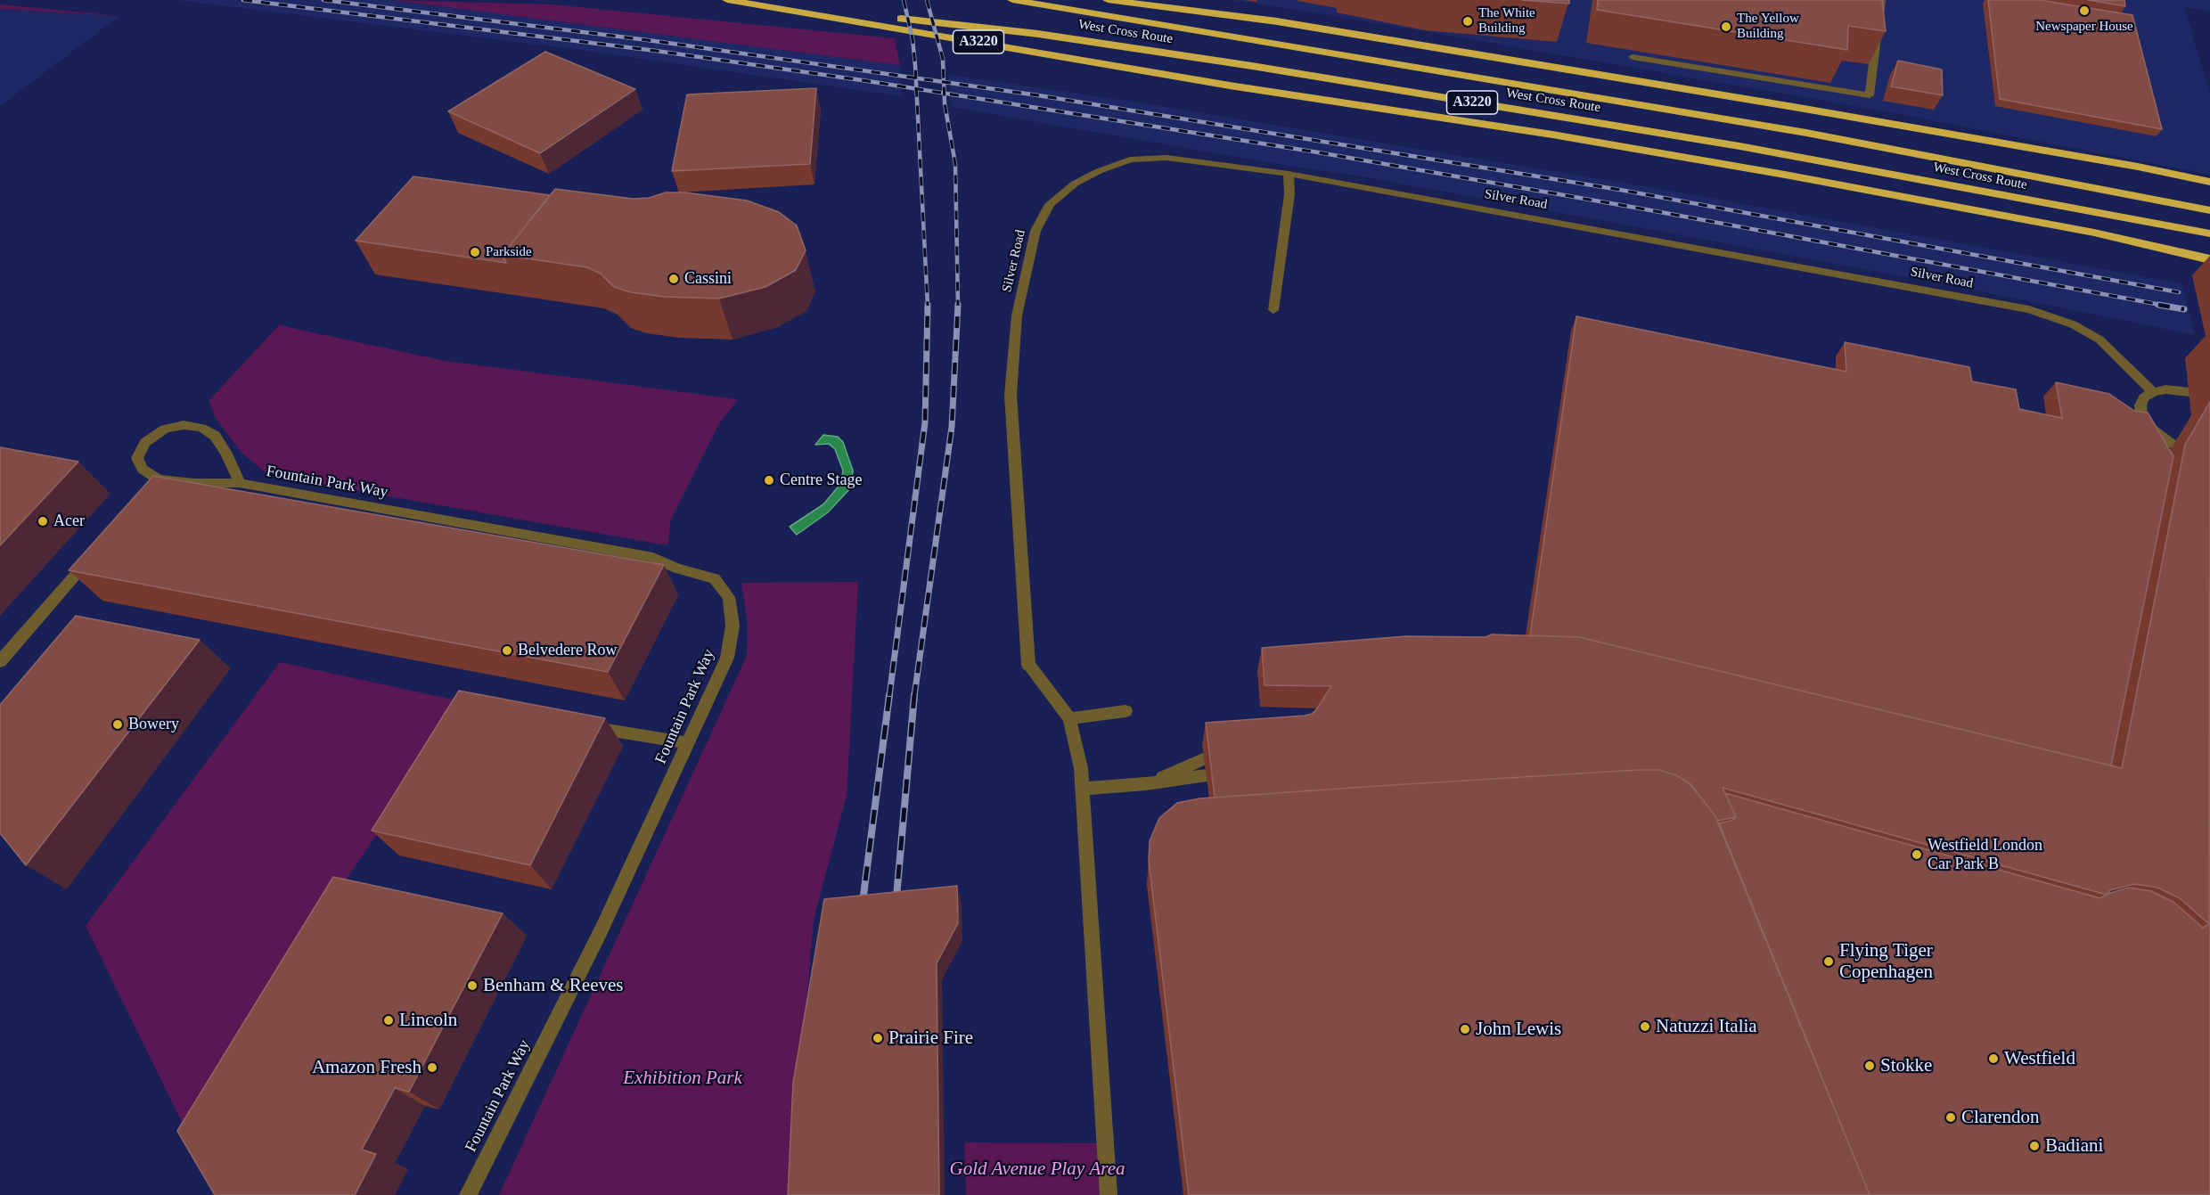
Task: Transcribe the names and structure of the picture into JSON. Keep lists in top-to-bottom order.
{
  "streets": {
    "highway": ["West Cross Route", "A3220"],
    "street": ["Silver Road", "Fountain Park Way"]
  },
  "crossings": [
    ["West Cross Route", "A3220"]
  ],
  "parks": ["Exhibition Park", "Gold Avenue Play Area"],
  "places": [
    "Newspaper House",
    "The White Building",
    "The Yellow Building",
    "Parkside",
    "Cassini",
    "Centre Stage",
    "Acer",
    "Belvedere Row",
    "Bowery",
    "Westfield London Car Park B",
    "Flying Tiger Copenhagen",
    "Benham & Reeves",
    "Lincoln",
    "Natuzzi Italia",
    "John Lewis",
    "Prairie Fire",
    "Westfield",
    "Stokke",
    "Amazon Fresh",
    "Clarendon",
    "Badiani"
  ]
}
